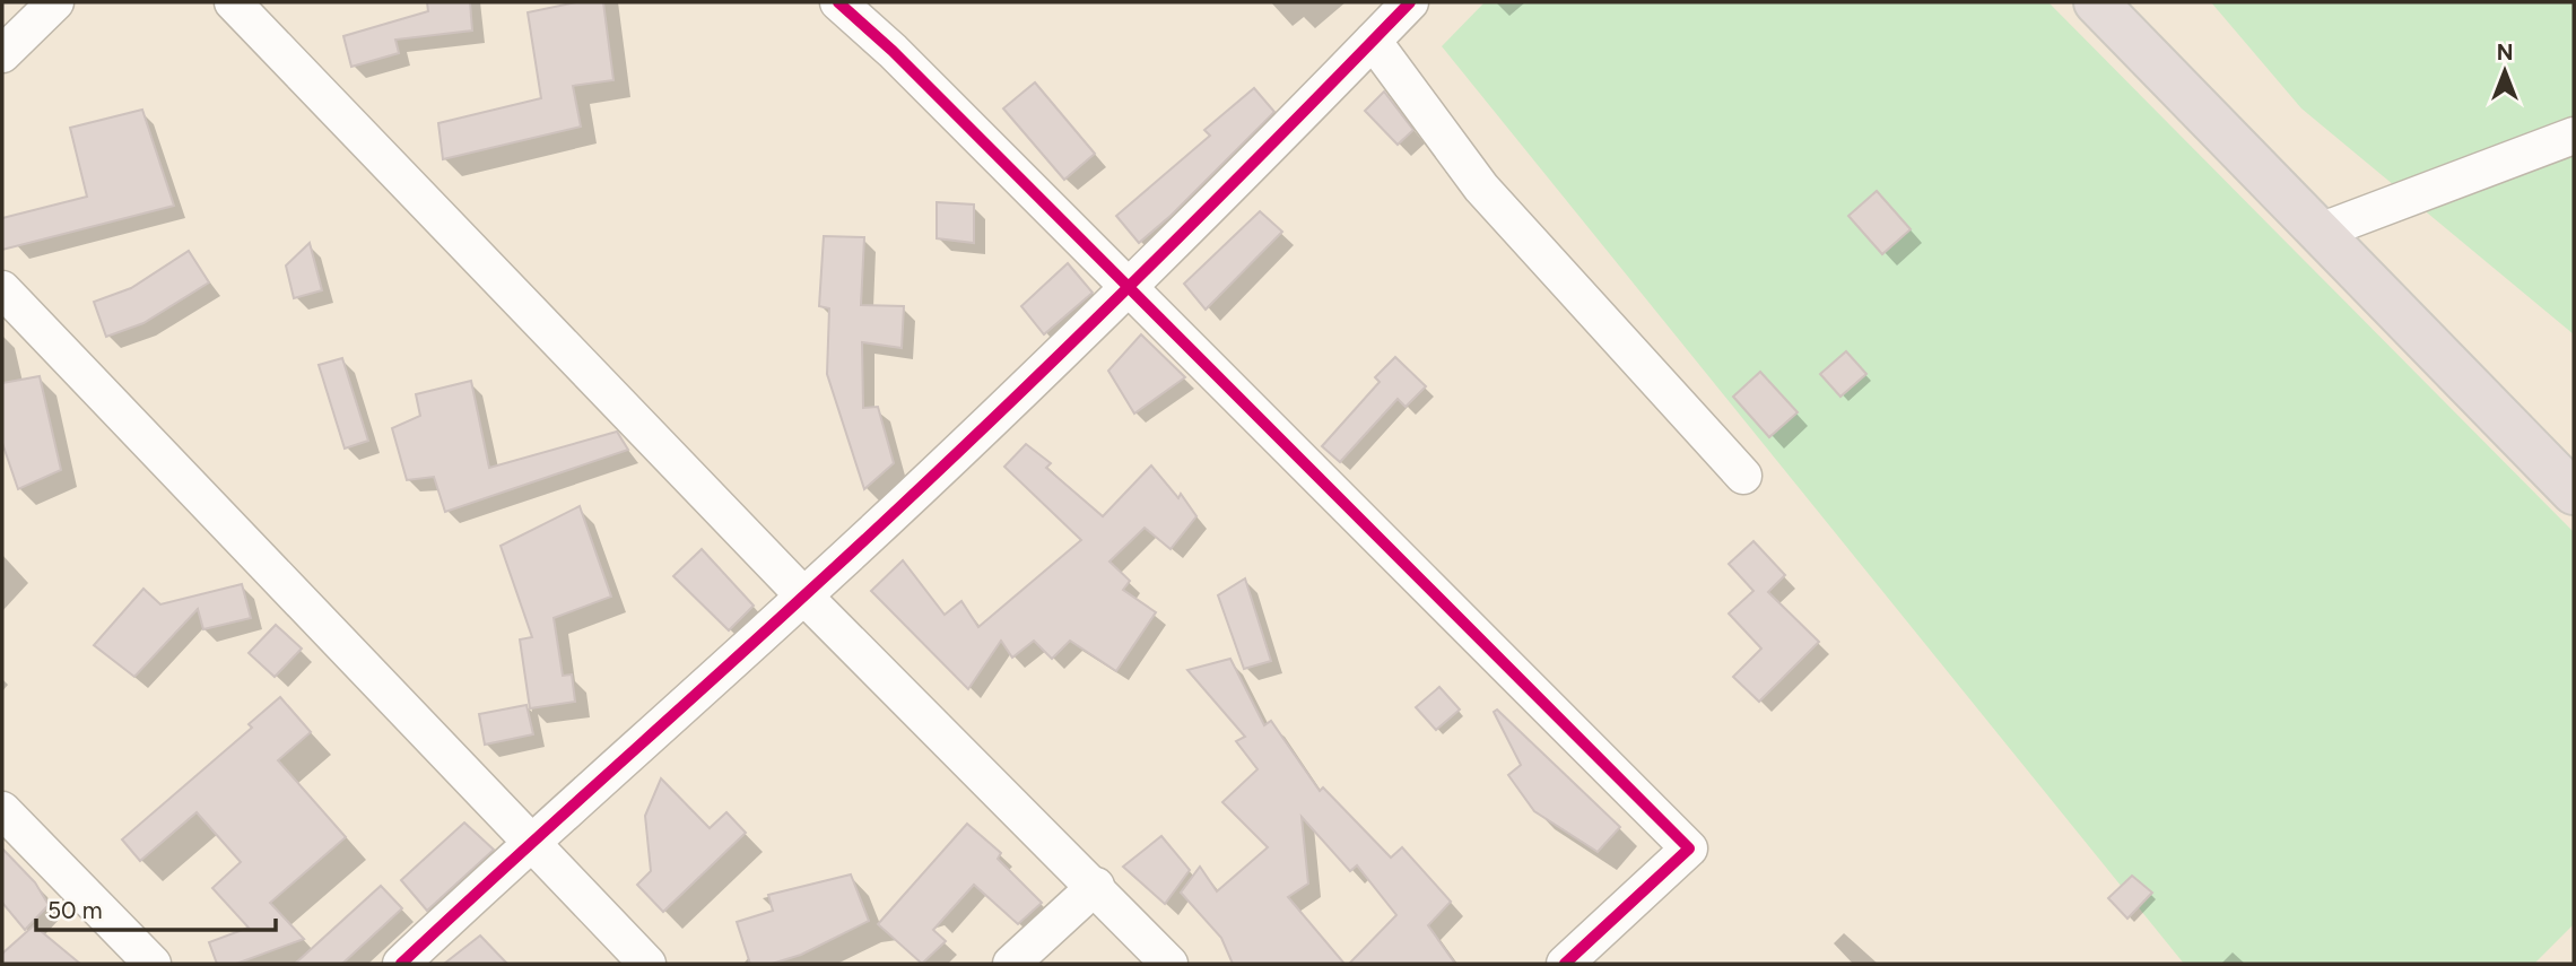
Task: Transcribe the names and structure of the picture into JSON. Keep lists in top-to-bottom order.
{
  "scale_bar": "50 m",
  "north": "top"
}
